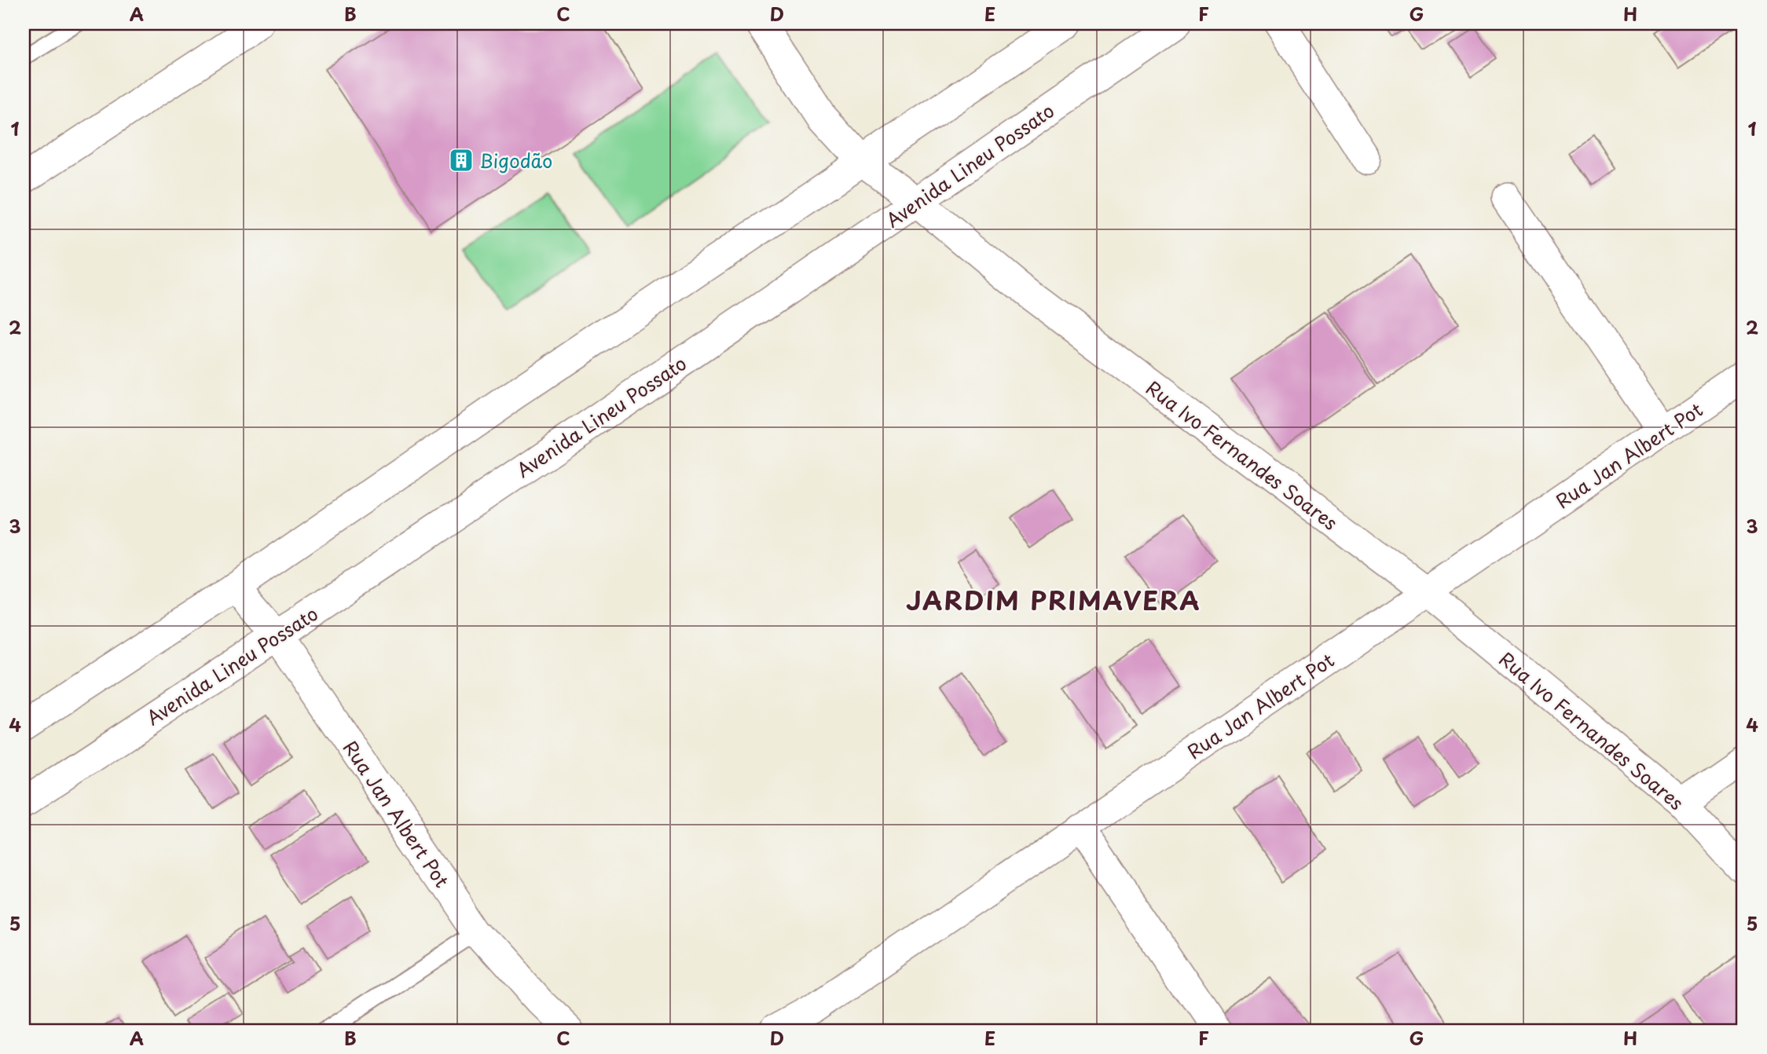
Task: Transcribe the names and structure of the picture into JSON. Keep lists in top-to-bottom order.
{
  "streets": {
    "street": ["Avenida Lineu Possato", "Rua Ivo Fernandes Soares", "Rua Jan Albert Pot"]
  },
  "crossings": [
    ["Avenida Lineu Possato", "Rua Ivo Fernandes Soares"],
    ["Avenida Lineu Possato", "Rua Jan Albert Pot"],
    ["Rua Ivo Fernandes Soares", "Rua Jan Albert Pot"]
  ],
  "districts": ["JARDIM PRIMAVERA"],
  "places": {
    "building": ["Bigodão"]
  },
  "grid": {
    "columns": [
      "A",
      "B",
      "C",
      "D",
      "E",
      "F",
      "G",
      "H"
    ],
    "rows": [
      "1",
      "2",
      "3",
      "4",
      "5"
    ]
  }
}
